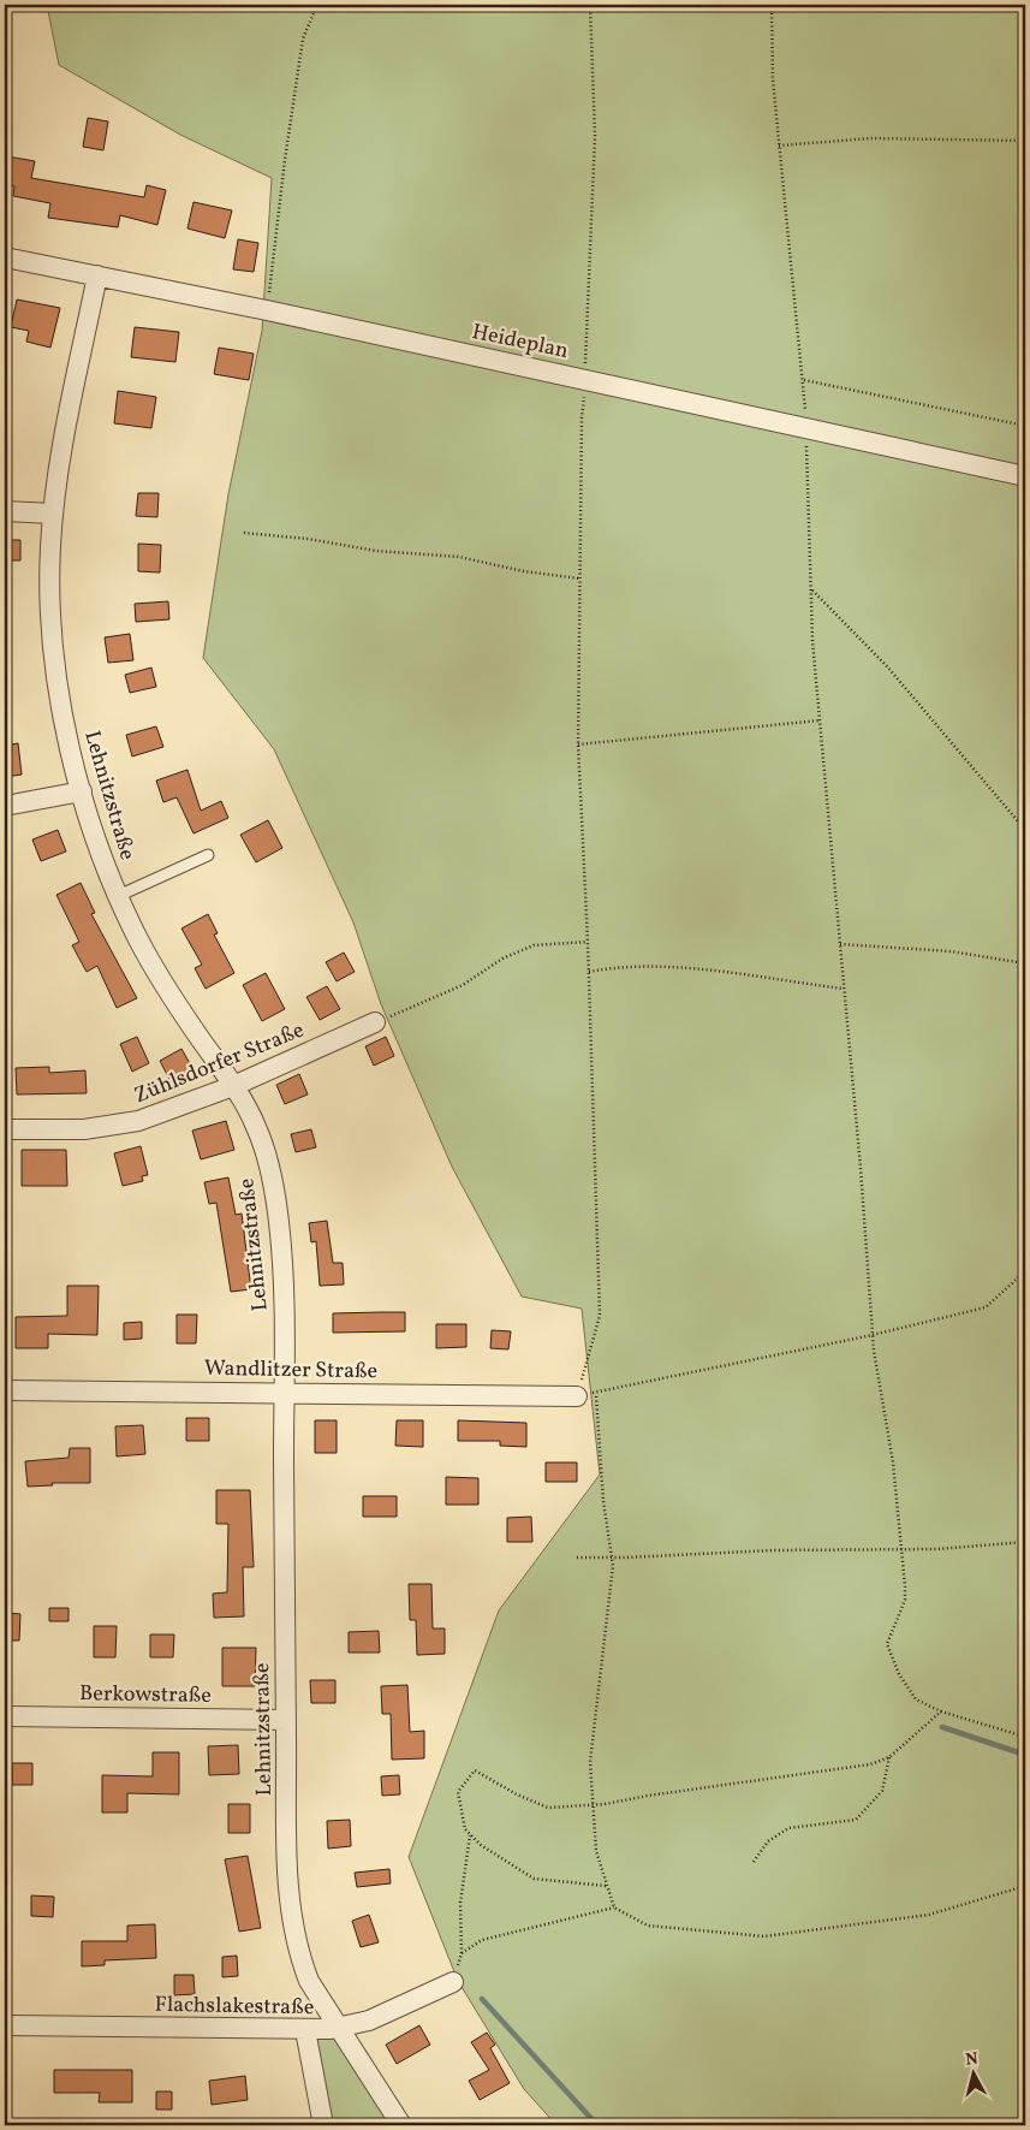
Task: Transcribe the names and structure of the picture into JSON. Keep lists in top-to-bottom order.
{
  "streets": {
    "street": [
      "Heideplan",
      "Lehnitzstraße",
      "Zühlsdorfer Straße",
      "Wandlitzer Straße",
      "Berkowstraße",
      "Flachslakestraße"
    ]
  },
  "crossings": [
    ["Heideplan", "Lehnitzstraße"],
    ["Lehnitzstraße", "Zühlsdorfer Straße"],
    ["Lehnitzstraße", "Wandlitzer Straße"],
    ["Lehnitzstraße", "Berkowstraße"],
    ["Lehnitzstraße", "Flachslakestraße"]
  ],
  "north": "top"
}
